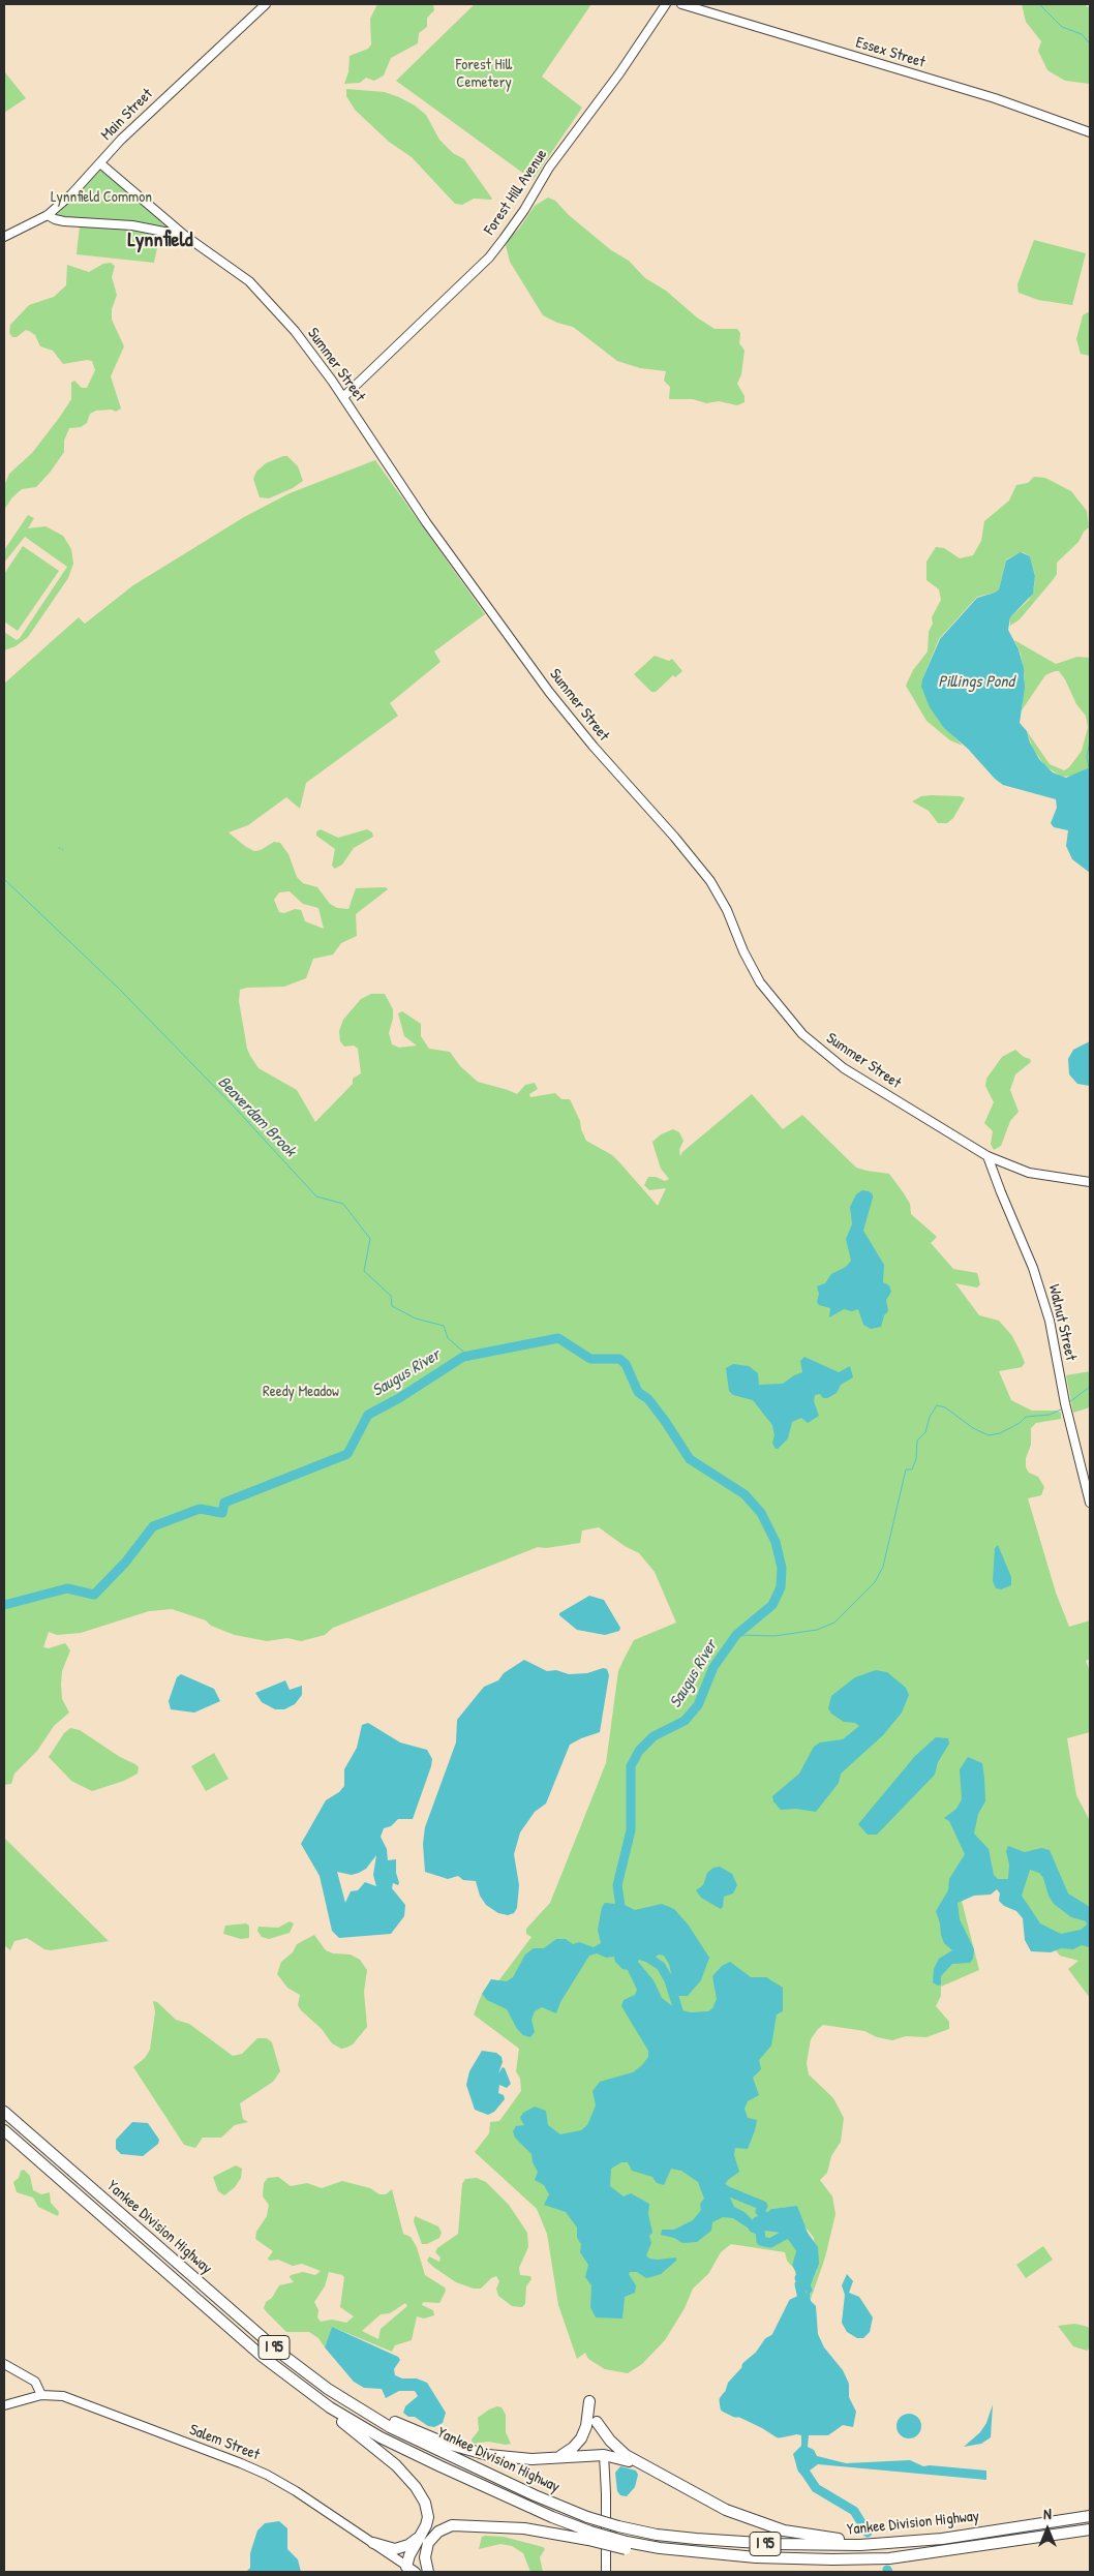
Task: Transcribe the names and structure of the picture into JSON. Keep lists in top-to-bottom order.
{
  "streets": {
    "highway": ["Yankee Division Highway", "I 95"],
    "main road": [
      "Essex Street",
      "Main Street",
      "Forest Hill Avenue",
      "Summer Street",
      "Walnut Street",
      "Salem Street"
    ]
  },
  "crossings": [
    ["Main Street", "Summer Street"],
    ["Forest Hill Avenue", "Summer Street"],
    ["Summer Street", "Walnut Street"]
  ],
  "districts": ["Lynnfield"],
  "water": ["Pillings Pond", "Beaverdam Brook", "Saugus River"],
  "parks": ["Forest Hill Cemetery", "Lynnfield Common", "Reedy Meadow"],
  "north": "top"
}
